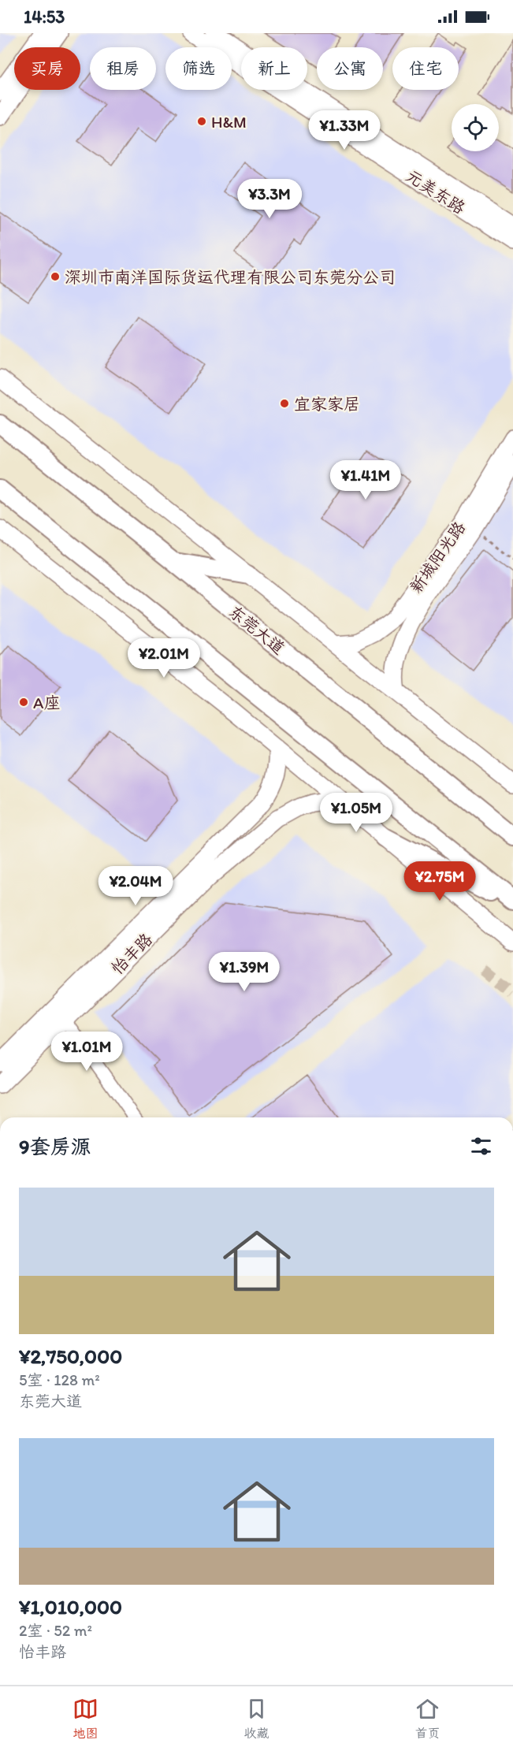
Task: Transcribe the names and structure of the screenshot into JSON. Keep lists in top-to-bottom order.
{
  "streets": {
    "main road": ["东莞大道"],
    "street": ["元美东路", "新城阳光路", "怡丰路"]
  },
  "places": [
    "H&M",
    "深圳市南洋国际货运代理有限公司东莞分公司",
    "宜家家居",
    "A座"
  ],
  "page": {
    "status": "14:53",
    "chip": [
      "买房",
      "租房",
      "筛选",
      "新上",
      "公寓",
      "住宅"
    ],
    "price": [
      "¥1.33M",
      "¥3.3M",
      "¥1.41M",
      "¥2.01M",
      "¥1.05M",
      "¥2.75M",
      "¥2.04M",
      "¥1.39M",
      "¥1.01M"
    ],
    "heading": "9套房源",
    "list": [
      {
        "name": "¥2,750,000",
        "note": "5室 · 128 m² · 东莞大道"
      },
      {
        "name": "¥1,010,000",
        "note": "2室 · 52 m² · 怡丰路"
      }
    ],
    "tabs": ["地图", "收藏", "首页"]
  }
}
